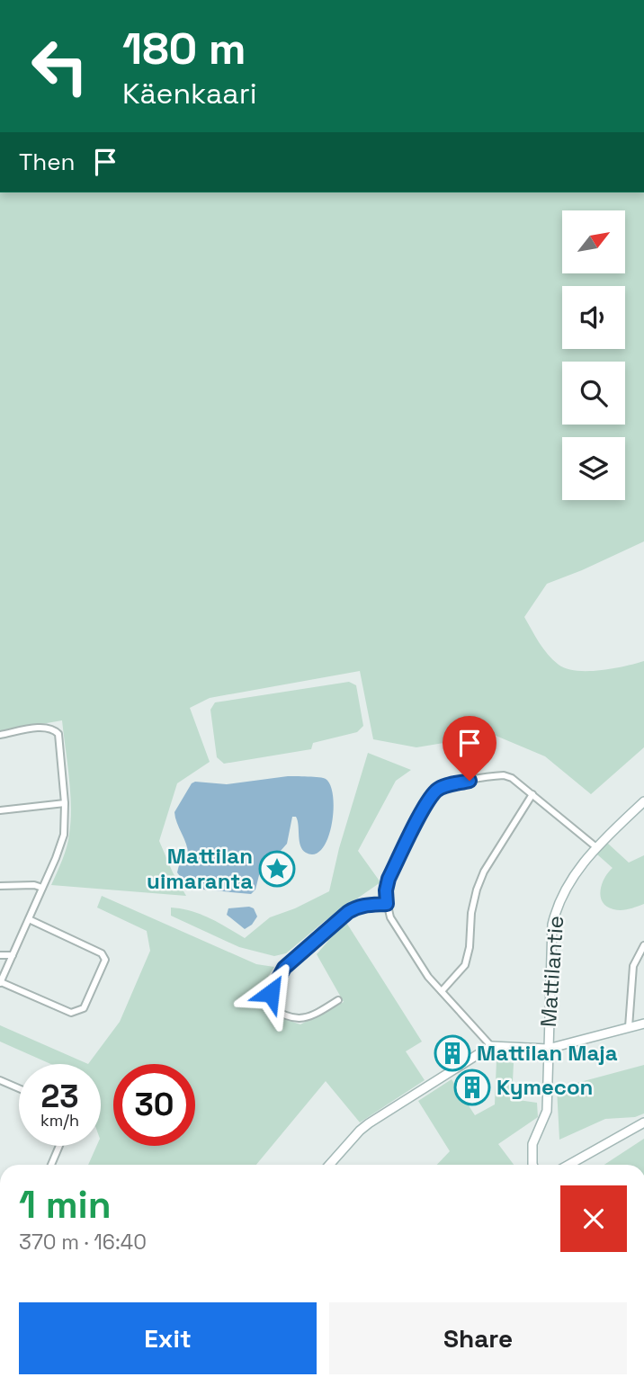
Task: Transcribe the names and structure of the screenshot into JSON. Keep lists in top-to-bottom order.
{
  "streets": {
    "street": ["Mattilantie"]
  },
  "places": {
    "place": ["Mattilan uimaranta"],
    "building": ["Mattilan Maja", "Kymecon"]
  },
  "north": "top right",
  "page": {
    "turn": ["180 m", "Käenkaari"],
    "then": "Then",
    "speed": "23 km/h",
    "limit": "30",
    "heading": ["1 min", "370 m · 16:40"],
    "buttons": ["Exit", "Share"]
  }
}
